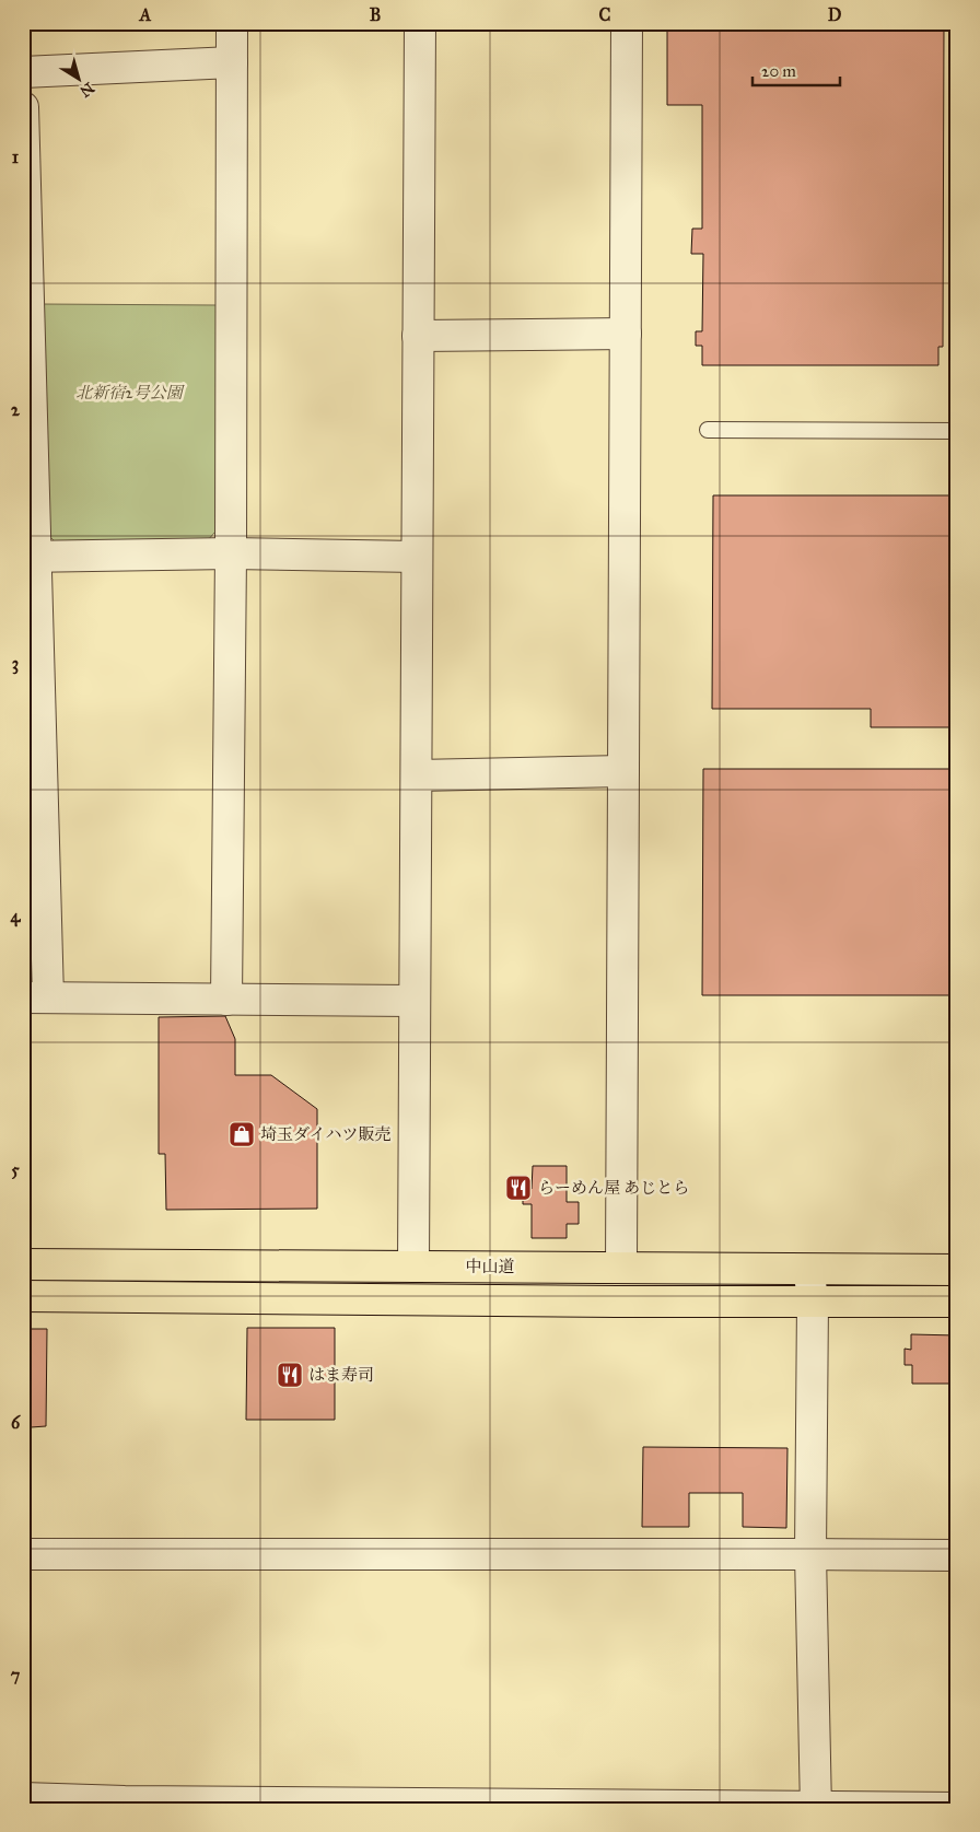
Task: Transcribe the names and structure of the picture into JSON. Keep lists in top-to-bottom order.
{
  "streets": {
    "highway": ["中山道"]
  },
  "parks": ["北新宿2号公園"],
  "places": {
    "shop": ["埼玉ダイハツ販売"],
    "restaurant": ["らーめん屋 あじとら", "はま寿司"]
  },
  "scale_bar": "20 m",
  "north": "bottom right",
  "grid": {
    "columns": [
      "A",
      "B",
      "C",
      "D"
    ],
    "rows": [
      "1",
      "2",
      "3",
      "4",
      "5",
      "6",
      "7"
    ]
  }
}
